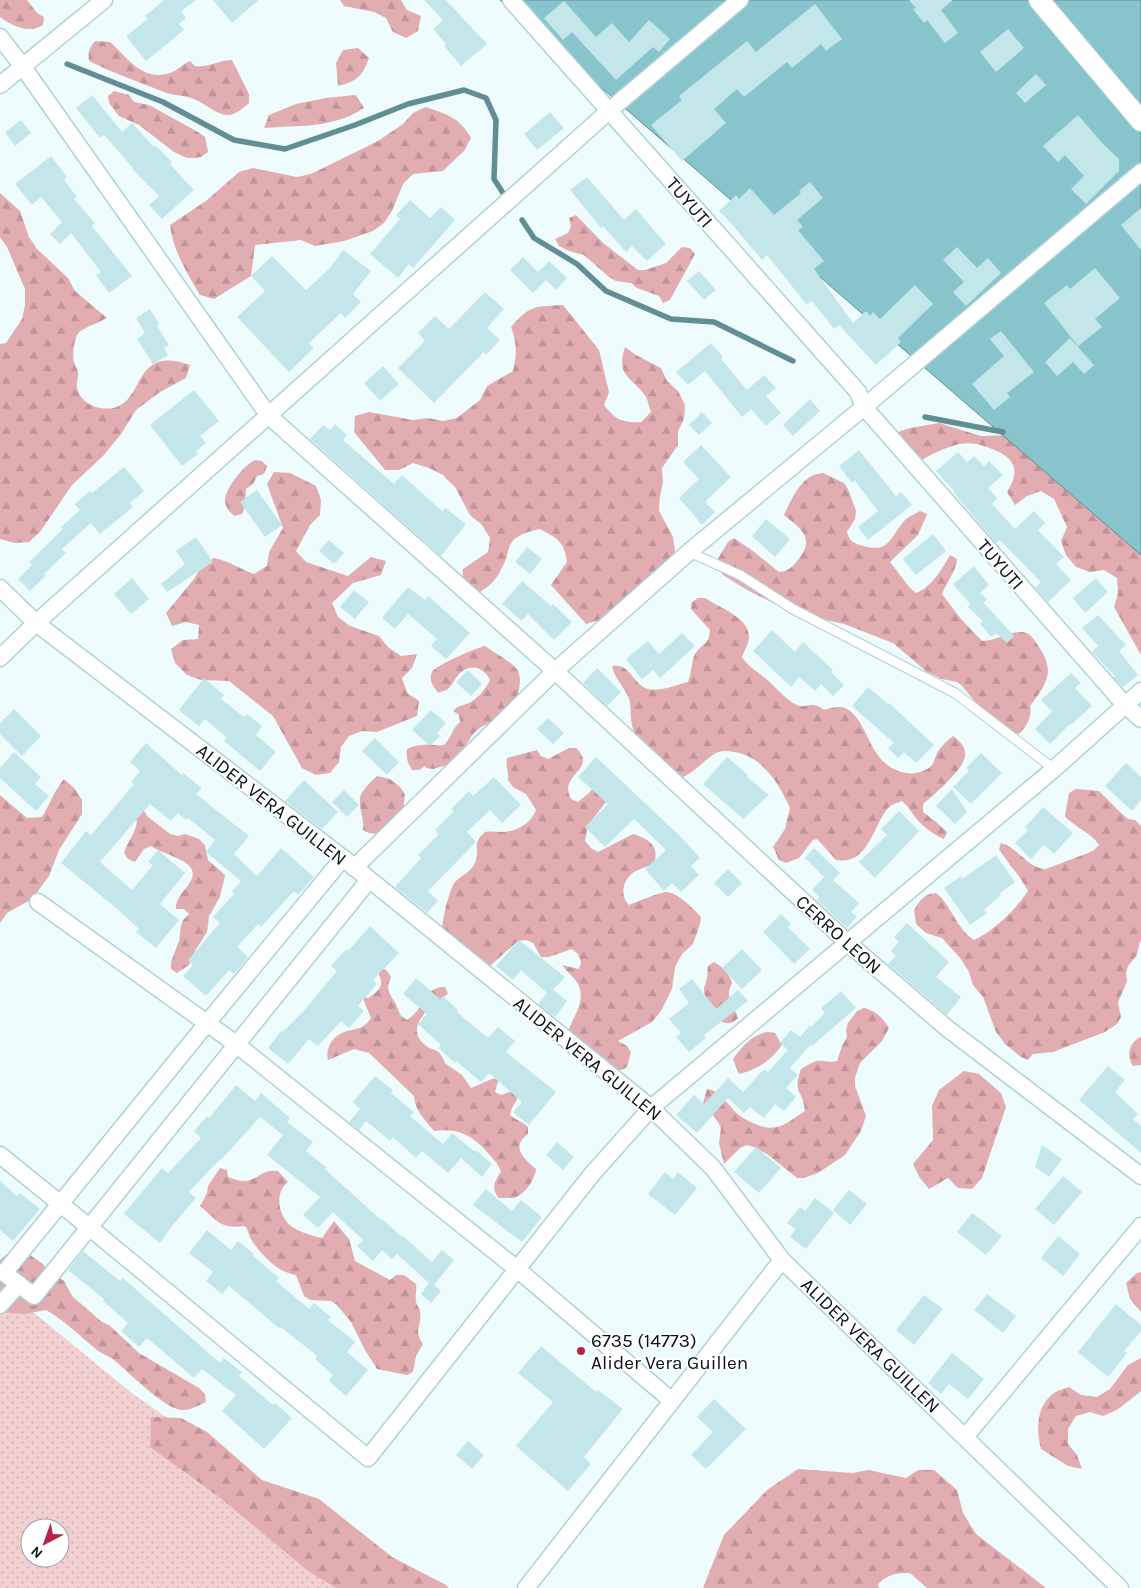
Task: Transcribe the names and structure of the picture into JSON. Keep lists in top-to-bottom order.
{
  "streets": {
    "street": ["TUYUTI", "ALIDER VERA GUILLEN", "CERRO LEON"]
  },
  "places": ["6735 (14773) Alider Vera Guillen"],
  "north": "bottom left"
}
